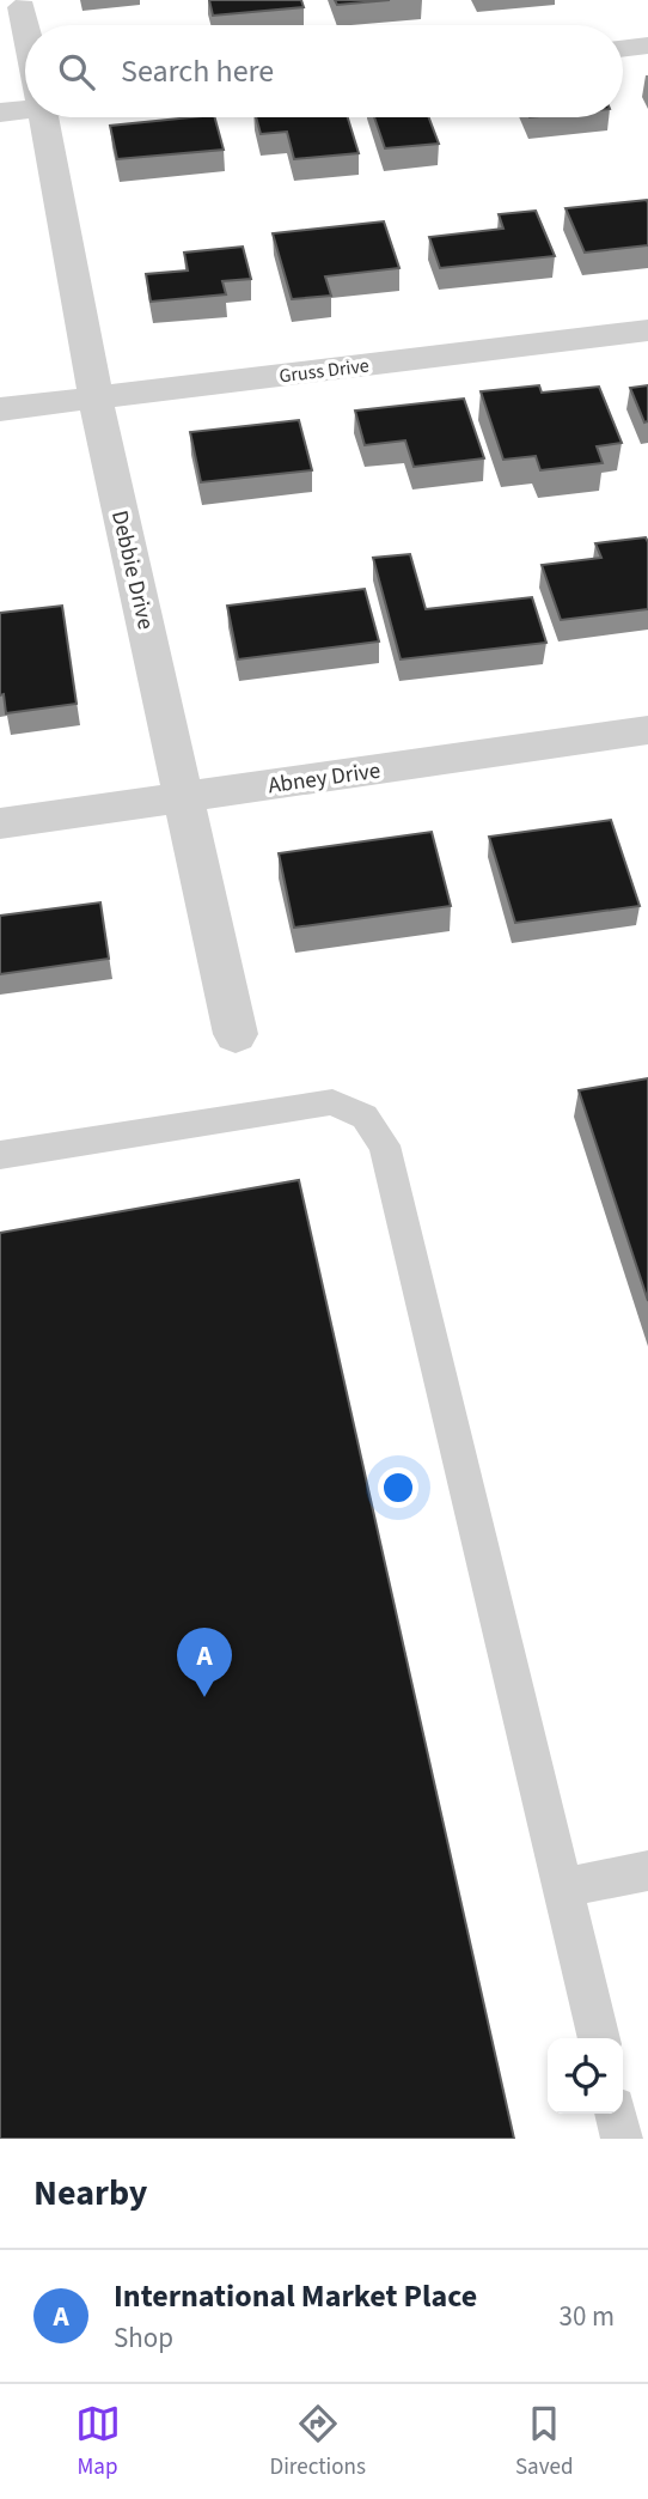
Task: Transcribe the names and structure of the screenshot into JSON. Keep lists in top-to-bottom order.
{
  "streets": {
    "street": ["Gruss Drive", "Debbie Drive", "Abney Drive"]
  },
  "crossings": [
    ["Gruss Drive", "Debbie Drive"],
    ["Debbie Drive", "Abney Drive"]
  ],
  "page": {
    "search": "Search here",
    "pins": "A",
    "heading": "Nearby",
    "list": [
      {
        "mark": "A",
        "name": "International Market Place",
        "note": "Shop",
        "value": "30 m"
      }
    ],
    "nav": ["Map", "Directions", "Saved"]
  }
}
